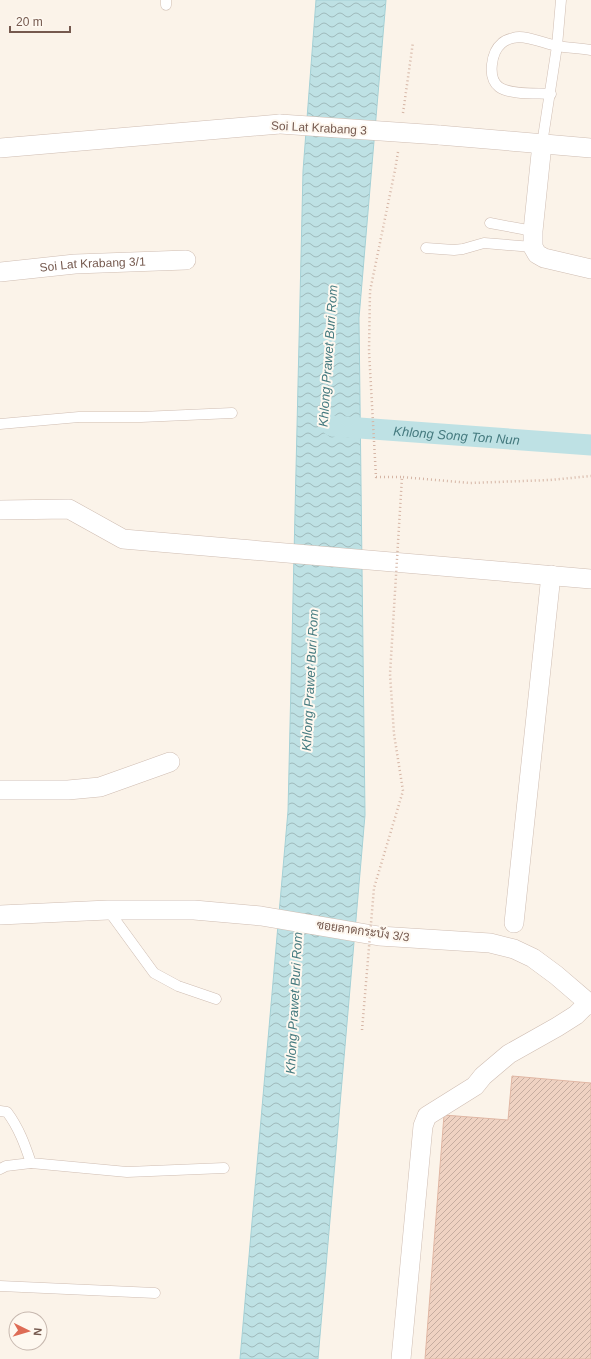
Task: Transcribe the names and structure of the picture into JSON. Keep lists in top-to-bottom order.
{
  "streets": {
    "street": ["Soi Lat Krabang 3", "Soi Lat Krabang 3/1", "ซอยลาดกระบัง 3/3"]
  },
  "water": ["Khlong Prawet Buri Rom", "Khlong Song Ton Nun"],
  "scale_bar": "20 m",
  "north": "right"
}
